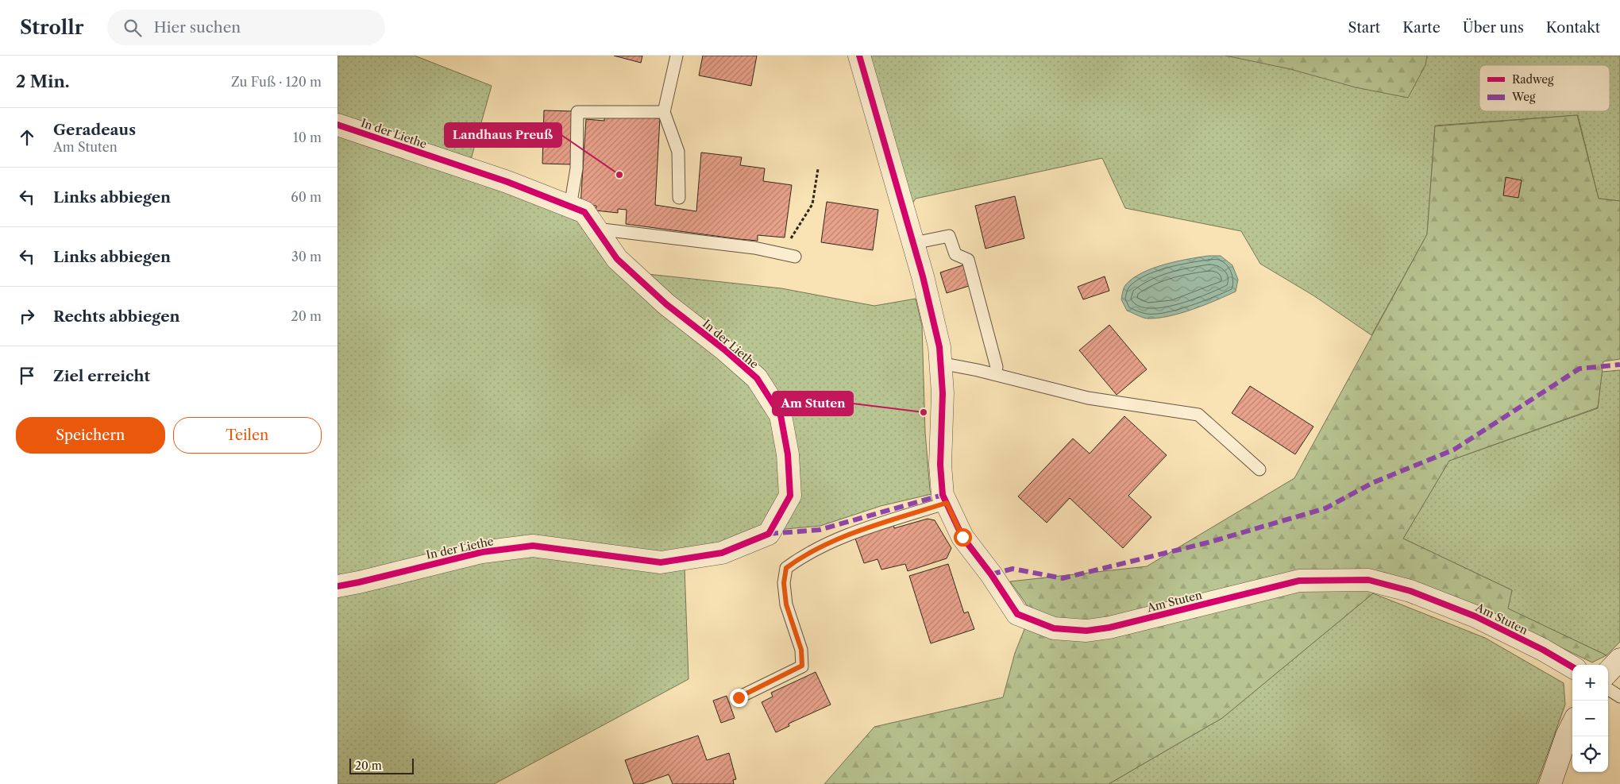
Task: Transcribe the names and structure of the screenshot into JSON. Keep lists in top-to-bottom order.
{
  "streets": {
    "street": ["In der Liethe", "Am Stuten"]
  },
  "places": ["Landhaus Preuß", "Am Stuten"],
  "legend": ["Radweg", "Weg"],
  "scale_bar": "20 m",
  "page": {
    "header": "Strollr",
    "search": "Hier suchen",
    "nav": [
      "Start",
      "Karte",
      "Über uns",
      "Kontakt"
    ],
    "heading": ["2 Min.", "Zu Fuß · 120 m"],
    "list": [
      ["Geradeaus", "Am Stuten", "10 m"],
      ["Links abbiegen", "60 m"],
      ["Links abbiegen", "30 m"],
      ["Rechts abbiegen", "20 m"],
      "Ziel erreicht"
    ],
    "buttons": ["Speichern", "Teilen"],
    "map_buttons": ["+", "−"],
    "scale": "20 m"
  }
}
